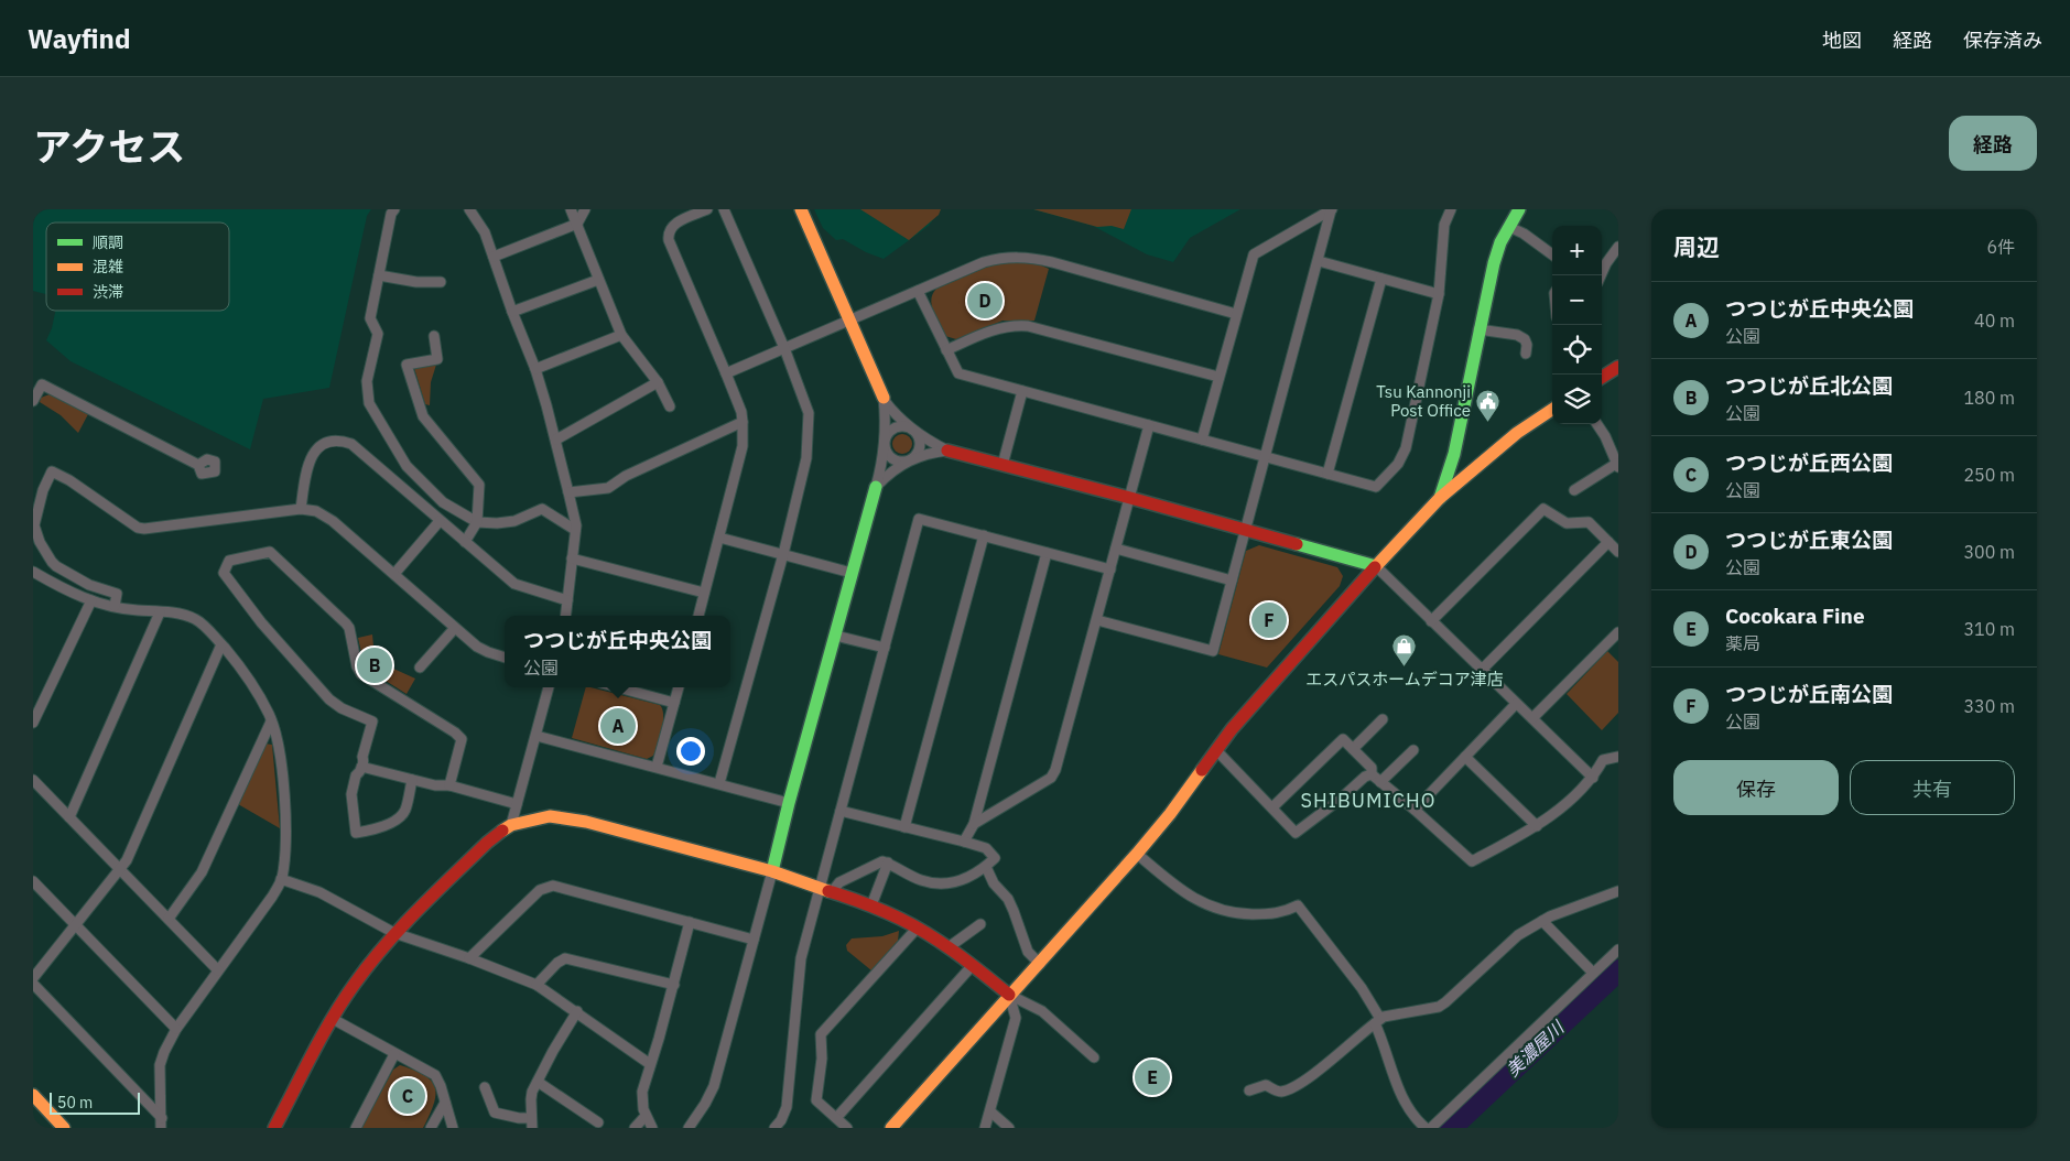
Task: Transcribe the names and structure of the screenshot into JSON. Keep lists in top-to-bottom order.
{
  "districts": ["SHIBUMICHO"],
  "water": ["美濃屋川"],
  "places": {
    "public building": ["Tsu Kannonji Post Office"],
    "shop": ["エスパスホームデコア津店"]
  },
  "legend": ["順調", "混雑", "渋滞"],
  "scale_bar": "50 m",
  "page": {
    "header": "Wayfind",
    "nav": ["地図", "経路", "保存済み"],
    "title": "アクセス",
    "buttons": [
      "経路",
      ["保存", "共有"]
    ],
    "heading": ["周辺", "6件"],
    "map_buttons": ["+", "−"],
    "pins": [
      "D",
      "F",
      "B",
      "A",
      "E",
      "C"
    ],
    "list": [
      {
        "mark": "A",
        "name": "つつじが丘中央公園",
        "note": "公園",
        "value": "40 m"
      },
      {
        "mark": "B",
        "name": "つつじが丘北公園",
        "note": "公園",
        "value": "180 m"
      },
      {
        "mark": "C",
        "name": "つつじが丘西公園",
        "note": "公園",
        "value": "250 m"
      },
      {
        "mark": "D",
        "name": "つつじが丘東公園",
        "note": "公園",
        "value": "300 m"
      },
      {
        "mark": "E",
        "name": "Cocokara Fine",
        "note": "薬局",
        "value": "310 m"
      },
      {
        "mark": "F",
        "name": "つつじが丘南公園",
        "note": "公園",
        "value": "330 m"
      }
    ],
    "popup": ["つつじが丘中央公園", "公園"],
    "scale": "50 m"
  }
}
